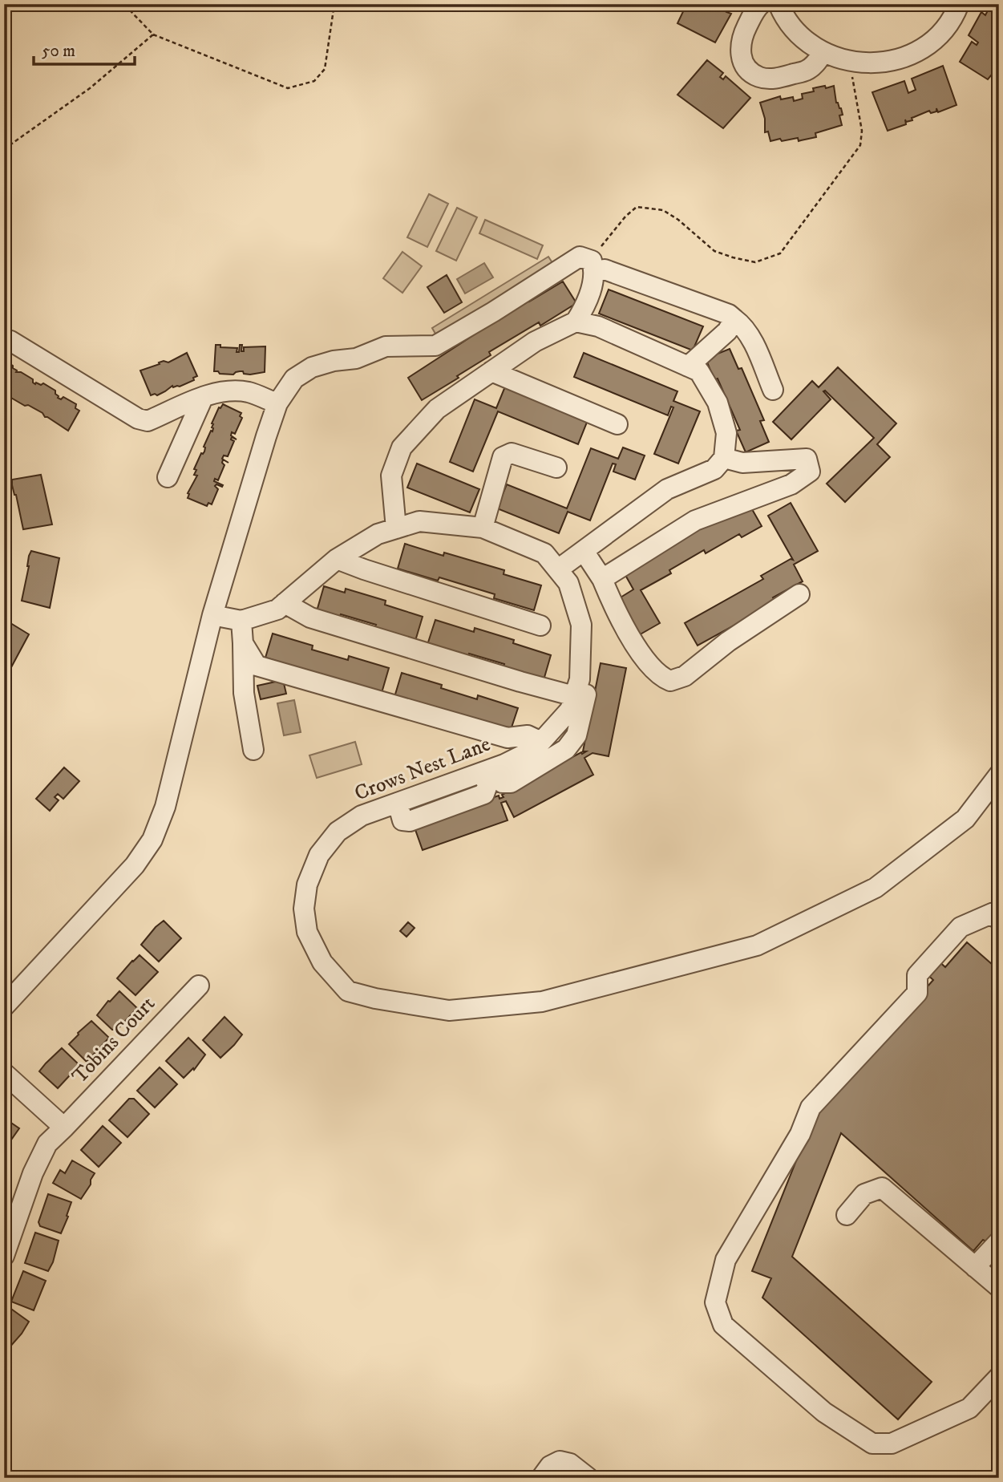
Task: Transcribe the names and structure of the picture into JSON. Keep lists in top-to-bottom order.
{
  "streets": {
    "street": ["Crows Nest Lane", "Tobins Court"]
  },
  "scale_bar": "50 m"
}
